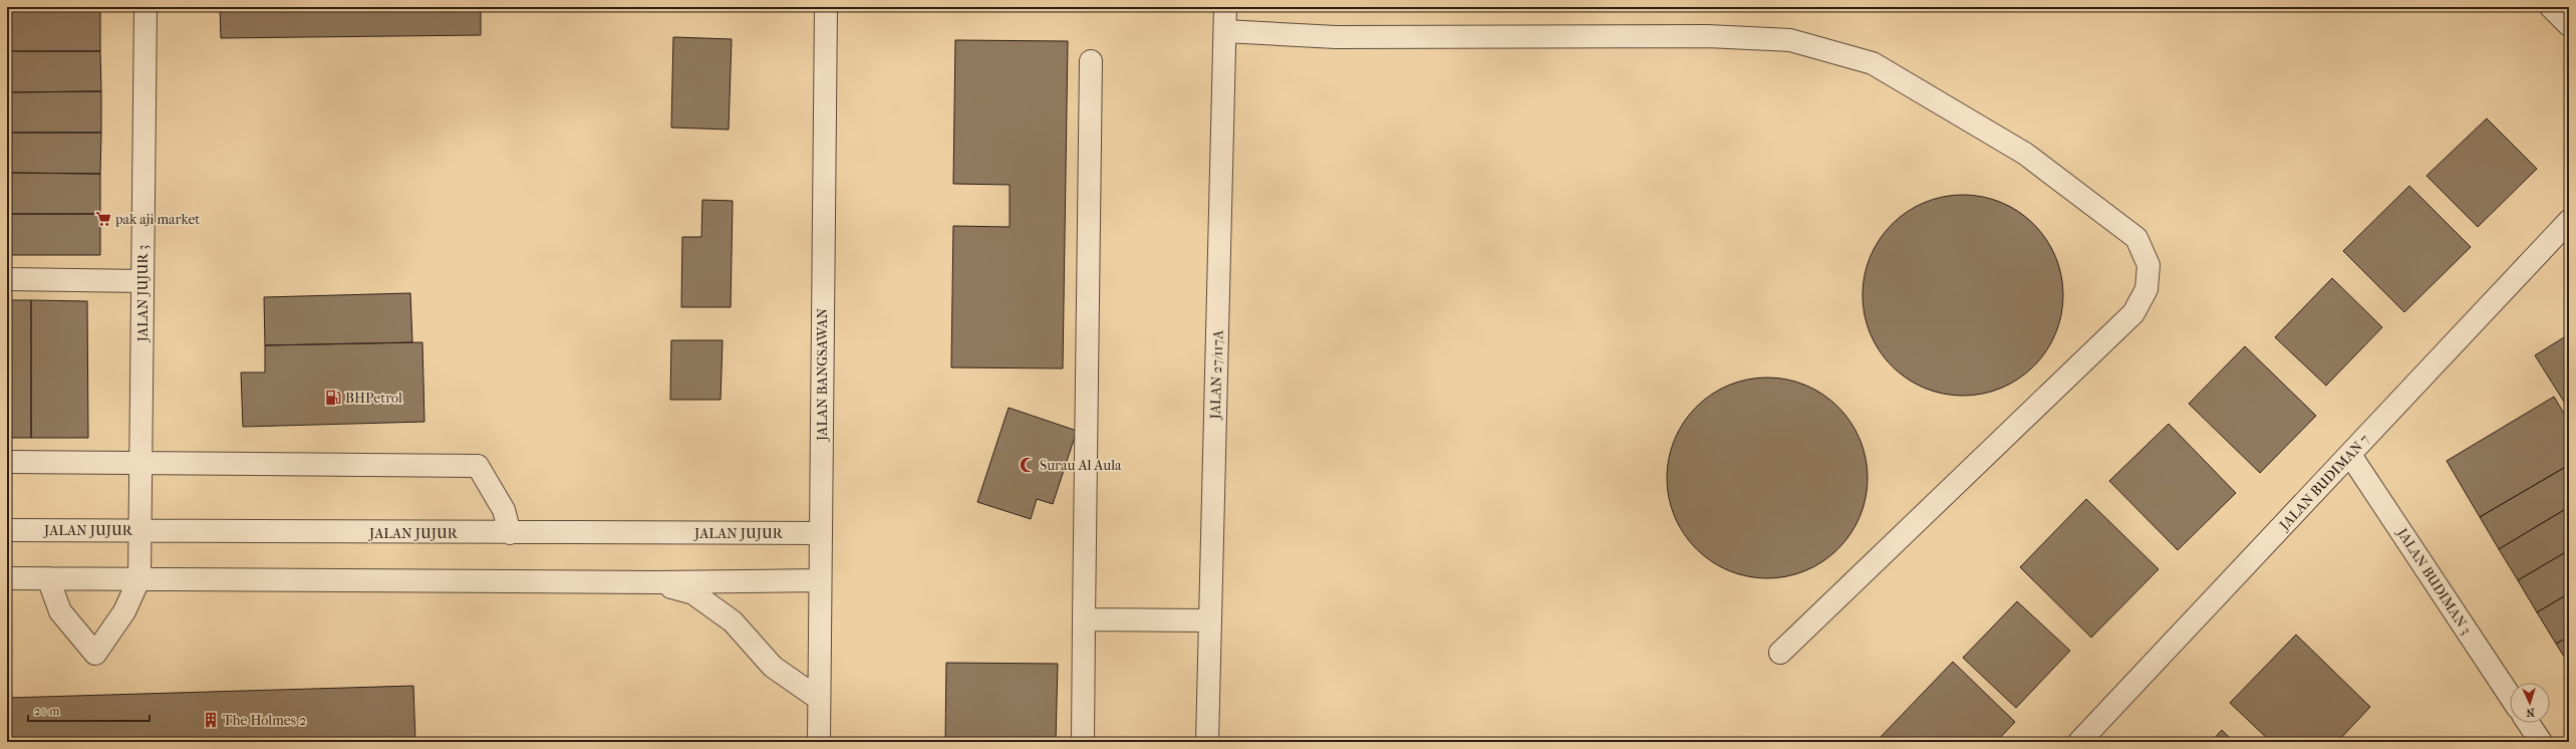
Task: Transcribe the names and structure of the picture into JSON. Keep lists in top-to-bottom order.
{
  "streets": {
    "street": [
      "JALAN JUJUR 3",
      "JALAN BANGSAWAN",
      "JALAN 27/117A",
      "JALAN BUDIMAN 7",
      "JALAN JUJUR",
      "JALAN BUDIMAN 3"
    ]
  },
  "crossings": [
    ["JALAN JUJUR 3", "JALAN JUJUR"],
    ["JALAN BANGSAWAN", "JALAN JUJUR"],
    ["JALAN BUDIMAN 7", "JALAN BUDIMAN 3"]
  ],
  "places": {
    "supermarket": ["pak aji market"],
    "fuel station": ["BHPetrol"],
    "mosque": ["Surau Al Aula"],
    "building": ["The Holmes 2"]
  },
  "scale_bar": "20 m",
  "north": "bottom"
}
